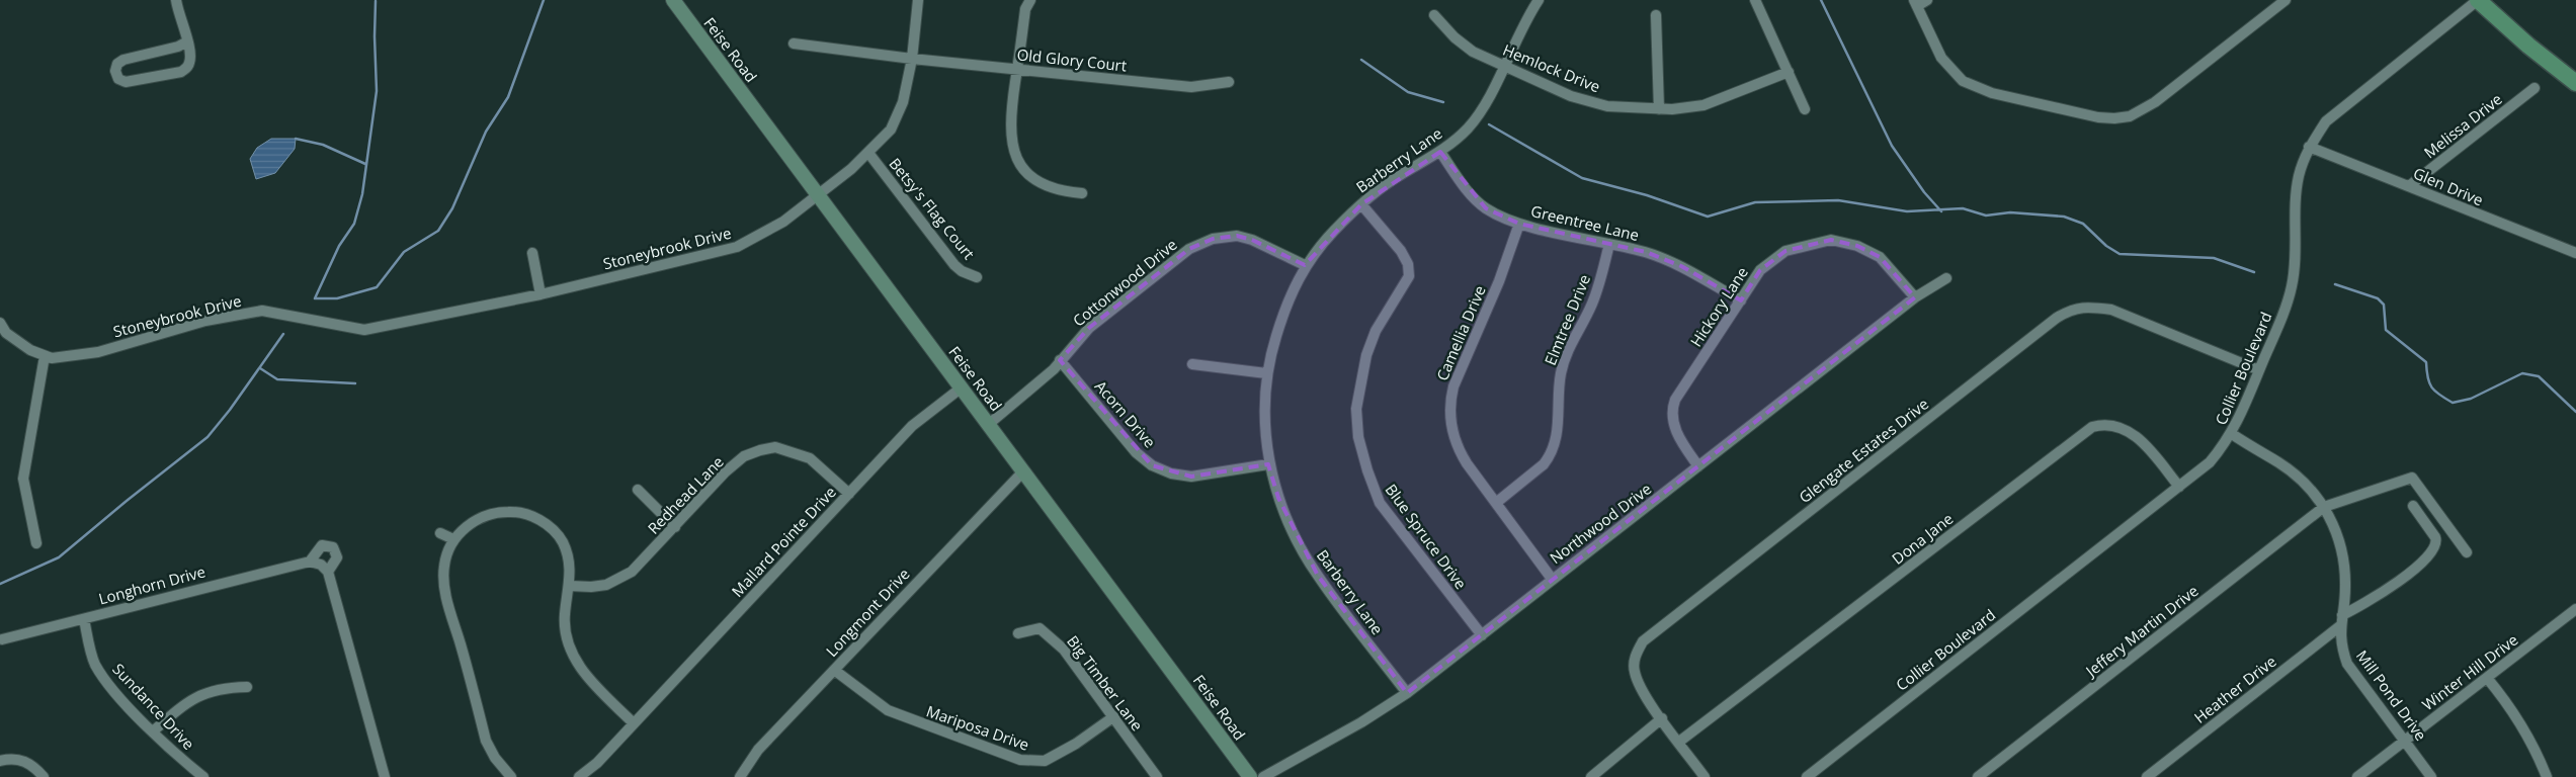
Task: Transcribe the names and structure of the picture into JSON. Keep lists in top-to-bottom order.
{
  "streets": {
    "main road": ["Feise Road"],
    "street": [
      "Old Glory Court",
      "Hemlock Drive",
      "Melissa Drive",
      "Barberry Lane",
      "Glen Drive",
      "Betsy's Flag Court",
      "Greentree Lane",
      "Stoneybrook Drive",
      "Cottonwood Drive",
      "Hickory Lane",
      "Elmtree Drive",
      "Camellia Drive",
      "Collier Boulevard",
      "Acorn Drive",
      "Glengate Estates Drive",
      "Redhead Lane",
      "Northwood Drive",
      "Blue Spruce Drive",
      "Dona Jane",
      "Mallard Pointe Drive",
      "Longhorn Drive",
      "Longmont Drive",
      "Jeffery Martin Drive",
      "Winter Hill Drive",
      "Big Timber Lane",
      "Heather Drive",
      "Mill Pond Drive",
      "Sundance Drive",
      "Mariposa Drive"
    ]
  },
  "crossings": [
    ["Feise Road", "Stoneybrook Drive"],
    ["Feise Road", "Cottonwood Drive"],
    ["Feise Road", "Mallard Pointe Drive"],
    ["Feise Road", "Longmont Drive"],
    ["Old Glory Court", "Stoneybrook Drive"],
    ["Hemlock Drive", "Barberry Lane"],
    ["Melissa Drive", "Glen Drive"],
    ["Barberry Lane", "Greentree Lane"],
    ["Barberry Lane", "Cottonwood Drive"],
    ["Barberry Lane", "Acorn Drive"],
    ["Barberry Lane", "Northwood Drive"],
    ["Barberry Lane", "Blue Spruce Drive"],
    ["Glen Drive", "Collier Boulevard"],
    ["Betsy's Flag Court", "Stoneybrook Drive"],
    ["Greentree Lane", "Hickory Lane"],
    ["Greentree Lane", "Elmtree Drive"],
    ["Greentree Lane", "Camellia Drive"],
    ["Cottonwood Drive", "Acorn Drive"],
    ["Hickory Lane", "Northwood Drive"],
    ["Elmtree Drive", "Camellia Drive"],
    ["Camellia Drive", "Northwood Drive"],
    ["Collier Boulevard", "Glengate Estates Drive"],
    ["Collier Boulevard", "Dona Jane"],
    ["Collier Boulevard", "Mill Pond Drive"],
    ["Glengate Estates Drive", "Dona Jane"],
    ["Redhead Lane", "Mallard Pointe Drive"],
    ["Northwood Drive", "Blue Spruce Drive"],
    ["Longhorn Drive", "Sundance Drive"],
    ["Longmont Drive", "Mariposa Drive"],
    ["Jeffery Martin Drive", "Mill Pond Drive"],
    ["Winter Hill Drive", "Mill Pond Drive"],
    ["Big Timber Lane", "Mariposa Drive"],
    ["Heather Drive", "Mill Pond Drive"]
  ]
}
